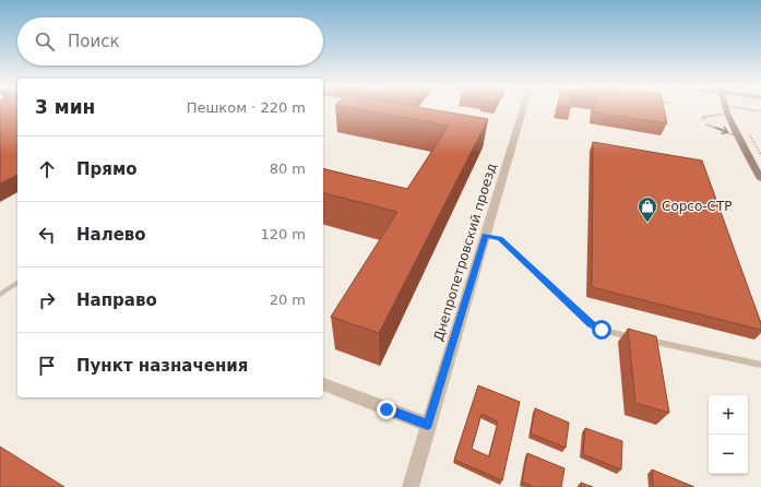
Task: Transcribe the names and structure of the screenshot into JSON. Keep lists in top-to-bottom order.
{
  "streets": {
    "street": ["Днепропетровский проезд"]
  },
  "places": {
    "shop": ["Сорсо-СТР"]
  },
  "page": {
    "search": "Поиск",
    "heading": ["3 мин", "Пешком · 220 m"],
    "list": [
      ["Прямо", "80 m"],
      ["Налево", "120 m"],
      ["Направо", "20 m"],
      "Пункт назначения"
    ],
    "map_buttons": ["+", "−"]
  }
}
